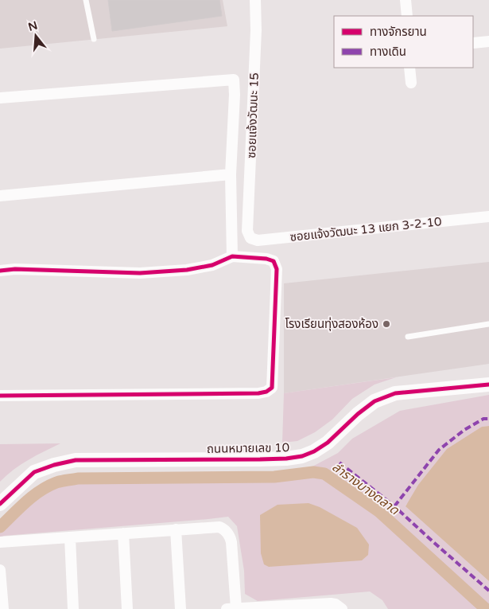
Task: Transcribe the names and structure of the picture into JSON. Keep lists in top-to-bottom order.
{
  "streets": {
    "street": ["ซอยแจ้งวัฒนะ 15", "ซอยแจ้งวัฒนะ 13 แยก 3-2-10", "ถนนหมายเลข 10"]
  },
  "crossings": [
    ["ซอยแจ้งวัฒนะ 15", "ซอยแจ้งวัฒนะ 13 แยก 3-2-10"]
  ],
  "water": ["ลำรางบางตลาด"],
  "places": ["โรงเรียนทุ่งสองห้อง"],
  "legend": ["ทางจักรยาน", "ทางเดิน"],
  "north": "top"
}
